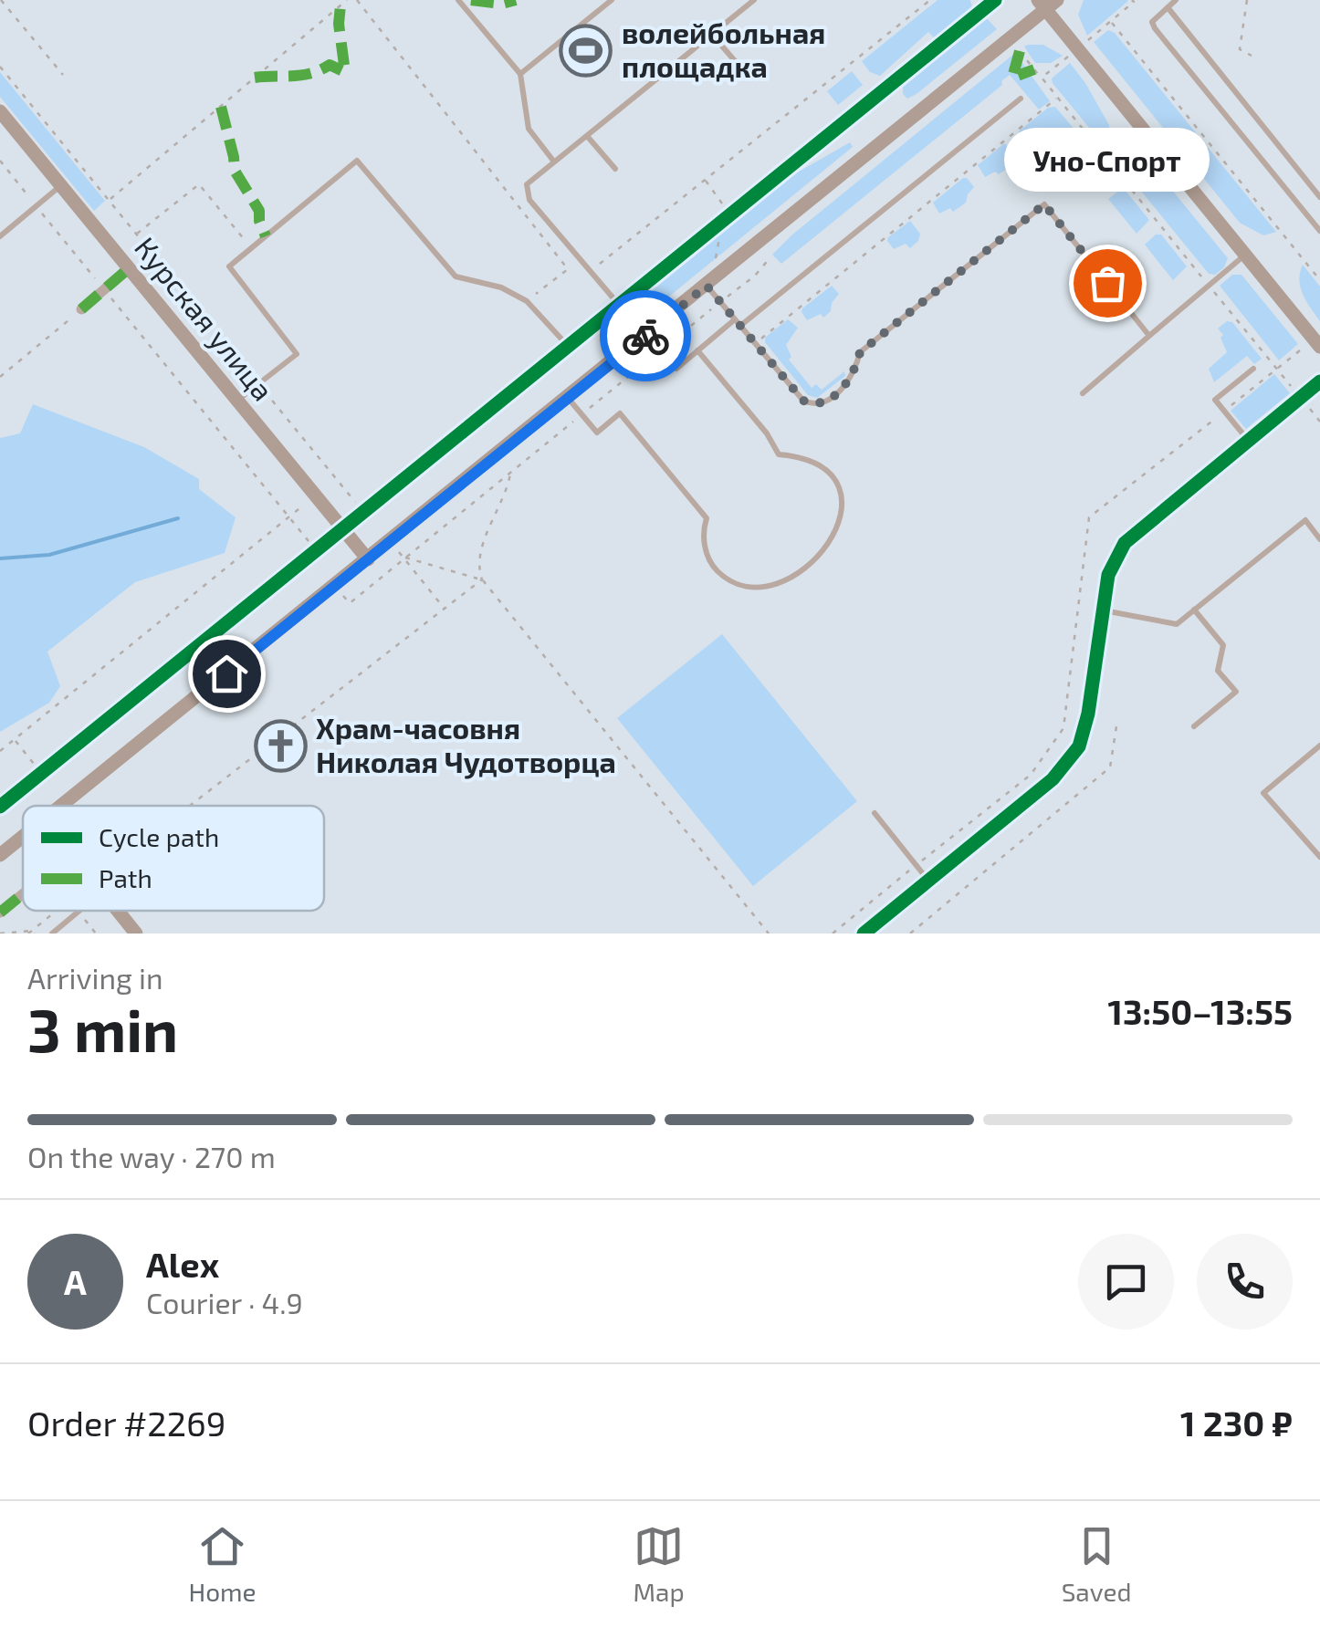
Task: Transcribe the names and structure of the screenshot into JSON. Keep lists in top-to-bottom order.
{
  "streets": {
    "main road": ["Курская улица"]
  },
  "places": {
    "sports": ["волейбольная площадка"],
    "other": ["Уно-Спорт"],
    "church": ["Храм-часовня Николая Чудотворца"]
  },
  "legend": ["Cycle path", "Path"],
  "page": {
    "bubble": "Уно-Спорт",
    "heading": ["3 min", "Arriving in", "13:50–13:55"],
    "panel": [
      "Alex",
      "Courier · 4.9",
      "Order #2269",
      "1 230 ₽"
    ],
    "bar": "On the way · 270 m",
    "round": "A",
    "tabs": ["Home", "Map", "Saved"]
  }
}
